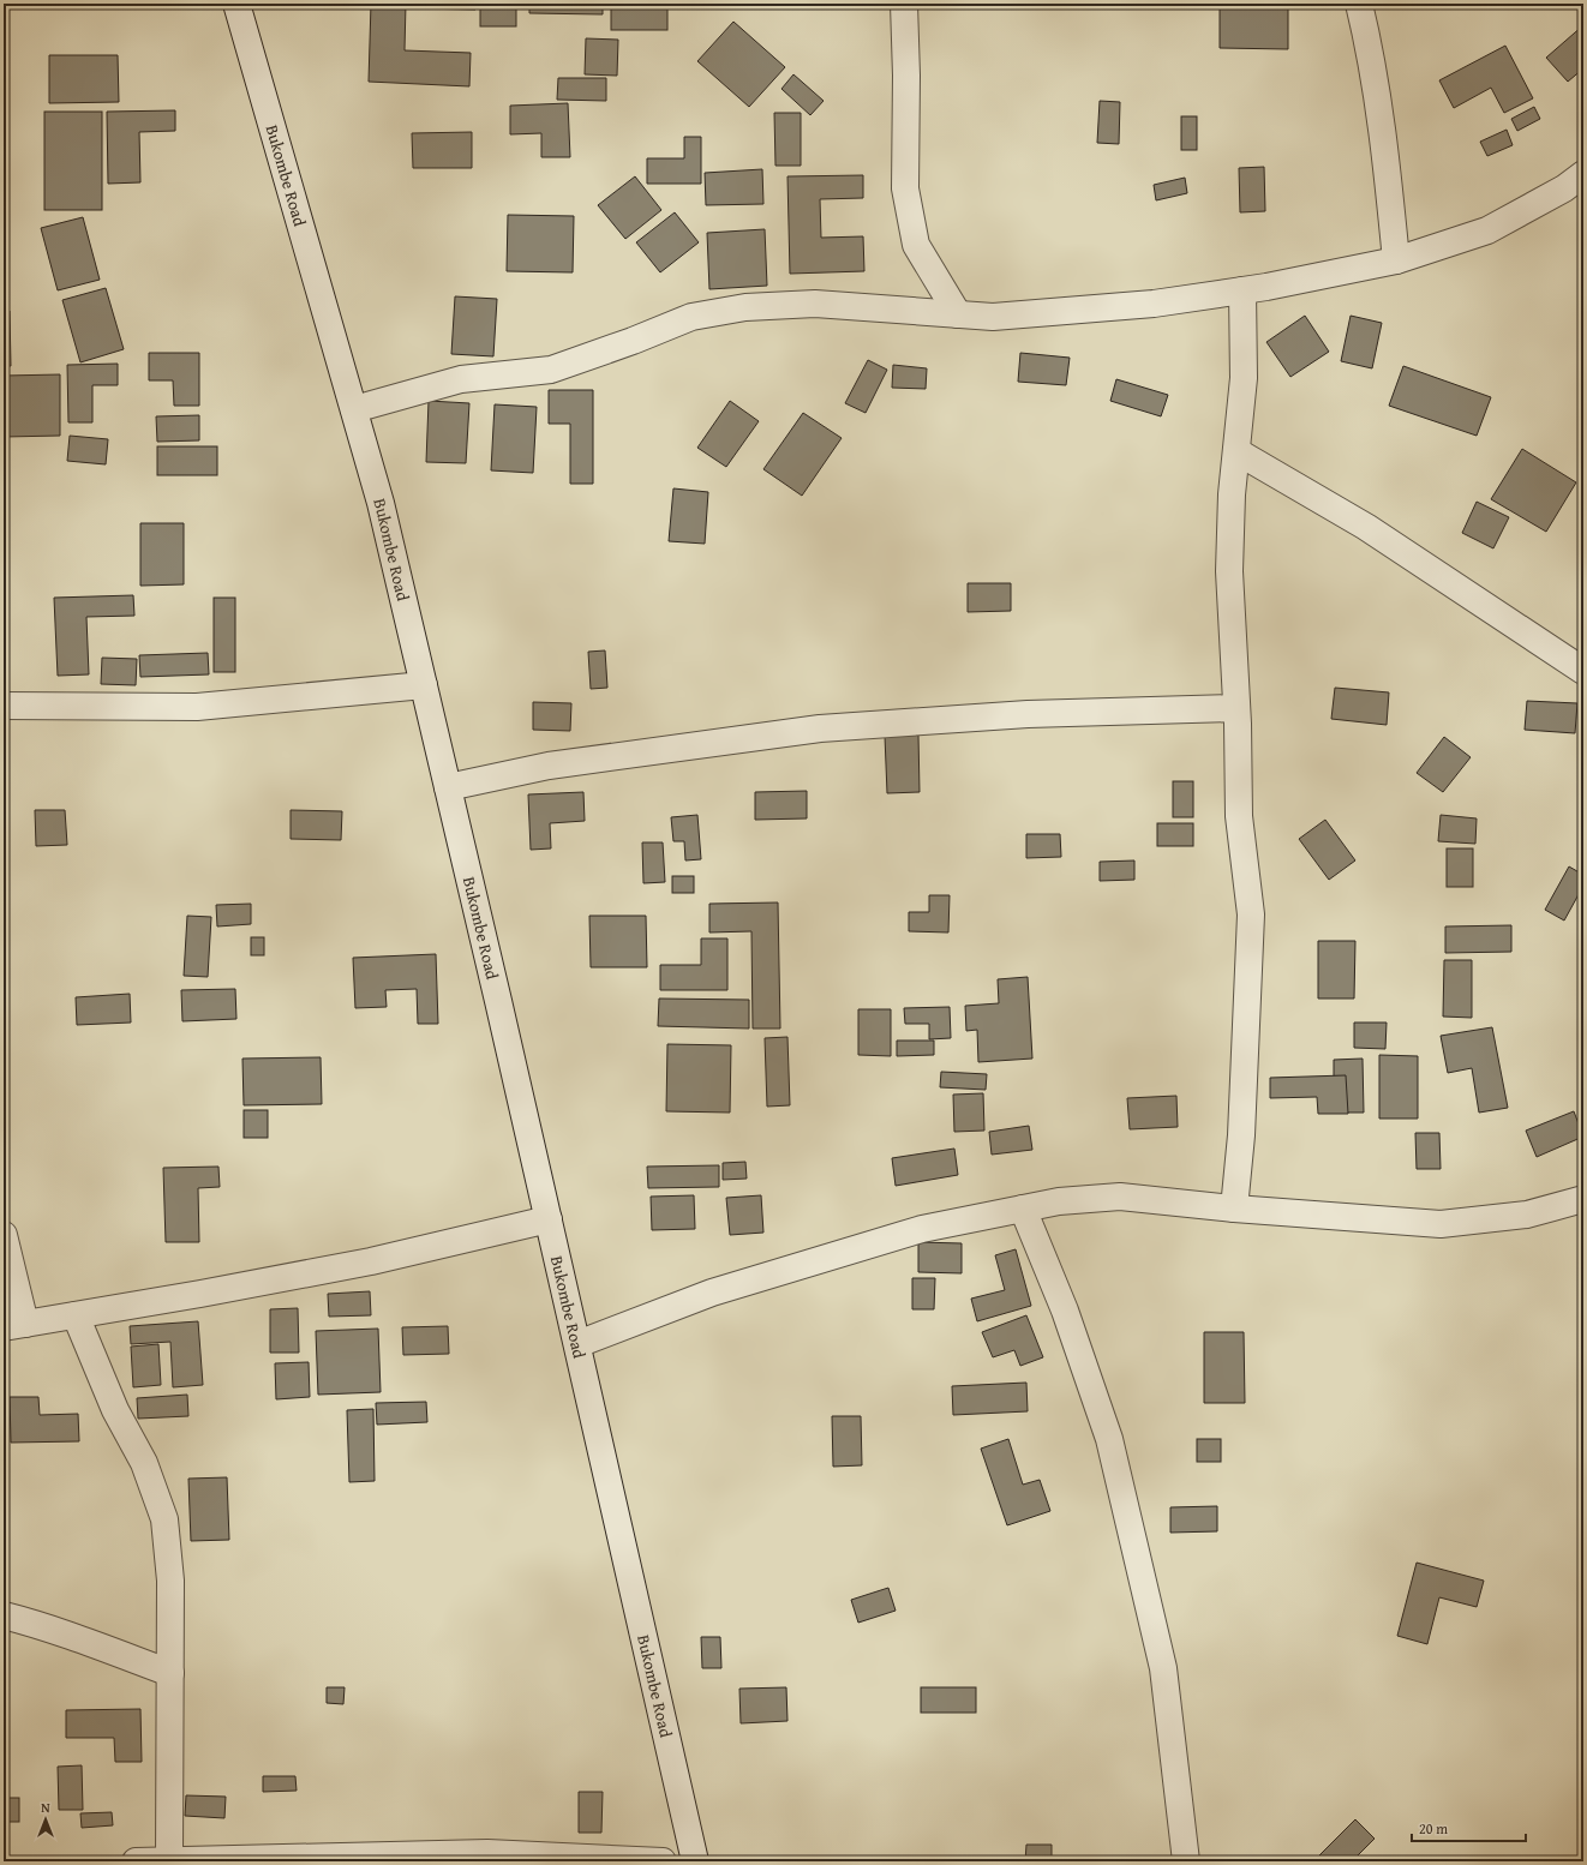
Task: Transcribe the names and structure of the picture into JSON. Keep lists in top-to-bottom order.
{
  "streets": {
    "street": ["Bukombe Road"]
  },
  "scale_bar": "20 m",
  "north": "top"
}
